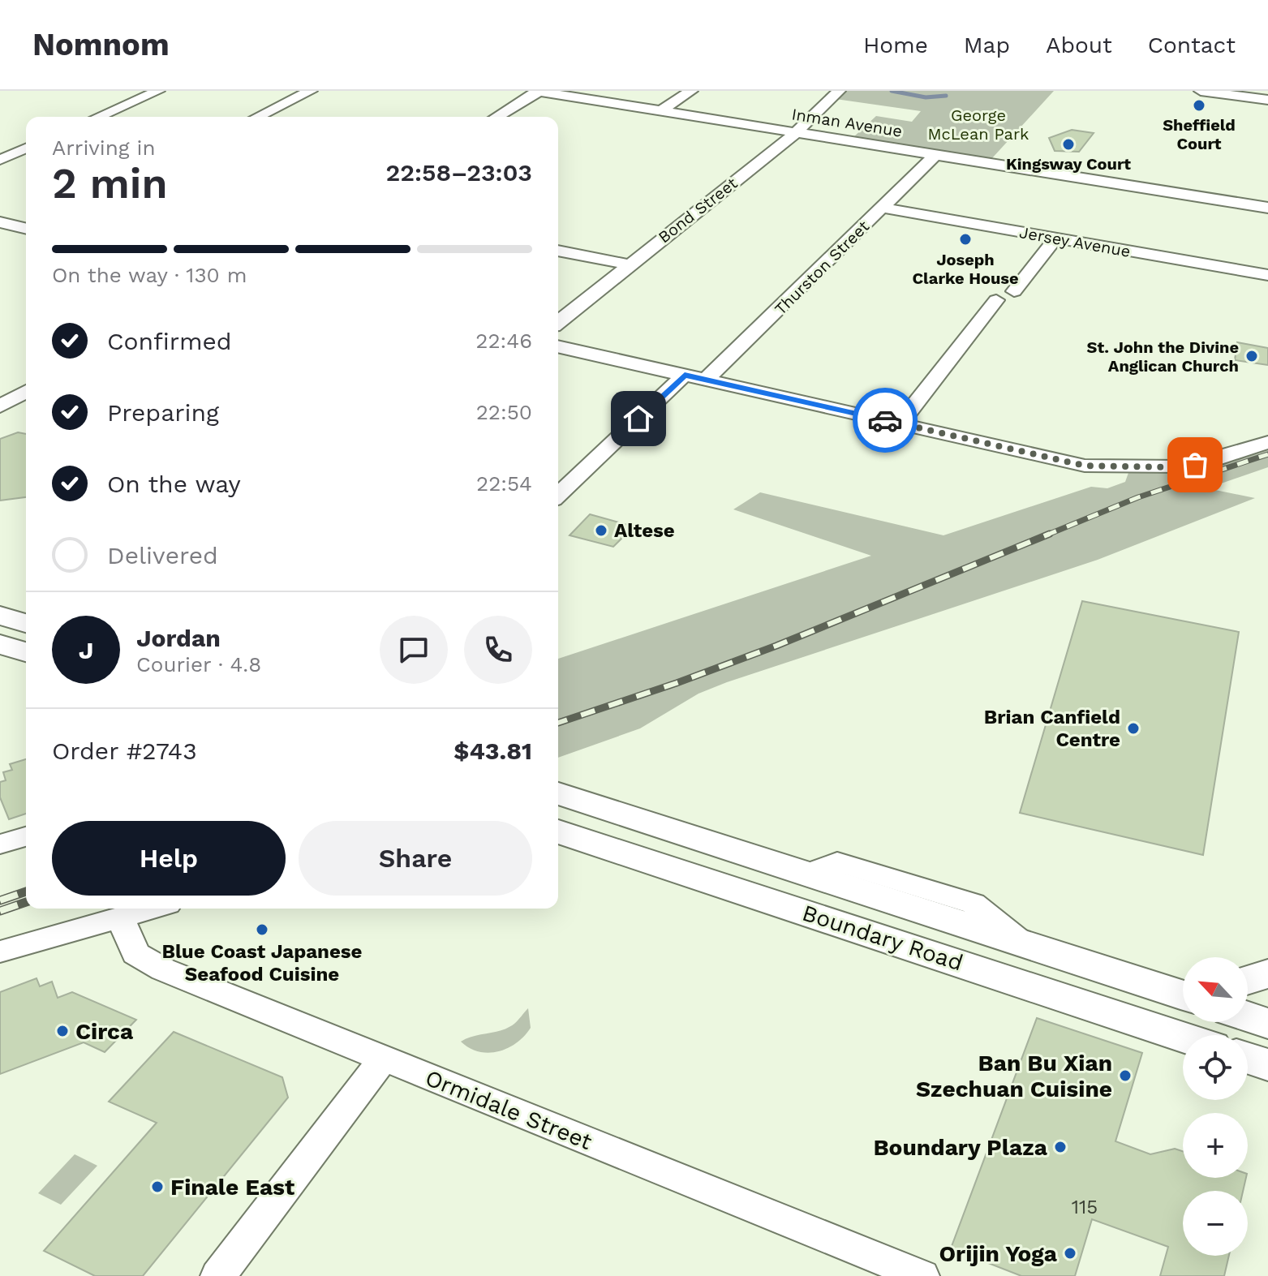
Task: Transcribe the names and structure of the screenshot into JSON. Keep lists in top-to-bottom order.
{
  "streets": {
    "main road": ["Boundary Road"],
    "street": [
      "Inman Avenue",
      "Bond Street",
      "Jersey Avenue",
      "Thurston Street",
      "Ormidale Street"
    ]
  },
  "crossings": [
    ["Inman Avenue", "Bond Street"],
    ["Inman Avenue", "Thurston Street"],
    ["Jersey Avenue", "Thurston Street"]
  ],
  "parks": ["George McLean Park"],
  "places": [
    "Sheffield Court",
    "Kingsway Court",
    "Joseph Clarke House",
    "St. John the Divine Anglican Church",
    "Altese",
    "Brian Canfield Centre",
    "Blue Coast Japanese Seafood Cuisine",
    "Circa",
    "Ban Bu Xian Szechuan Cuisine",
    "Boundary Plaza",
    "Finale East",
    "Orijin Yoga"
  ],
  "house_numbers": ["115"],
  "north": "top left",
  "page": {
    "header": "Nomnom",
    "nav": [
      "Home",
      "Map",
      "About",
      "Contact"
    ],
    "heading": ["2 min", "Arriving in", "22:58–23:03"],
    "panel": [
      "Jordan",
      "Courier · 4.8",
      "Order #2743",
      "$43.81"
    ],
    "bar": "On the way · 130 m",
    "list": [
      ["Confirmed", "22:46"],
      ["Preparing", "22:50"],
      ["On the way", "22:54"],
      "Delivered"
    ],
    "round": "J",
    "buttons": ["Help", "Share"],
    "map_buttons": ["+", "−"]
  }
}
